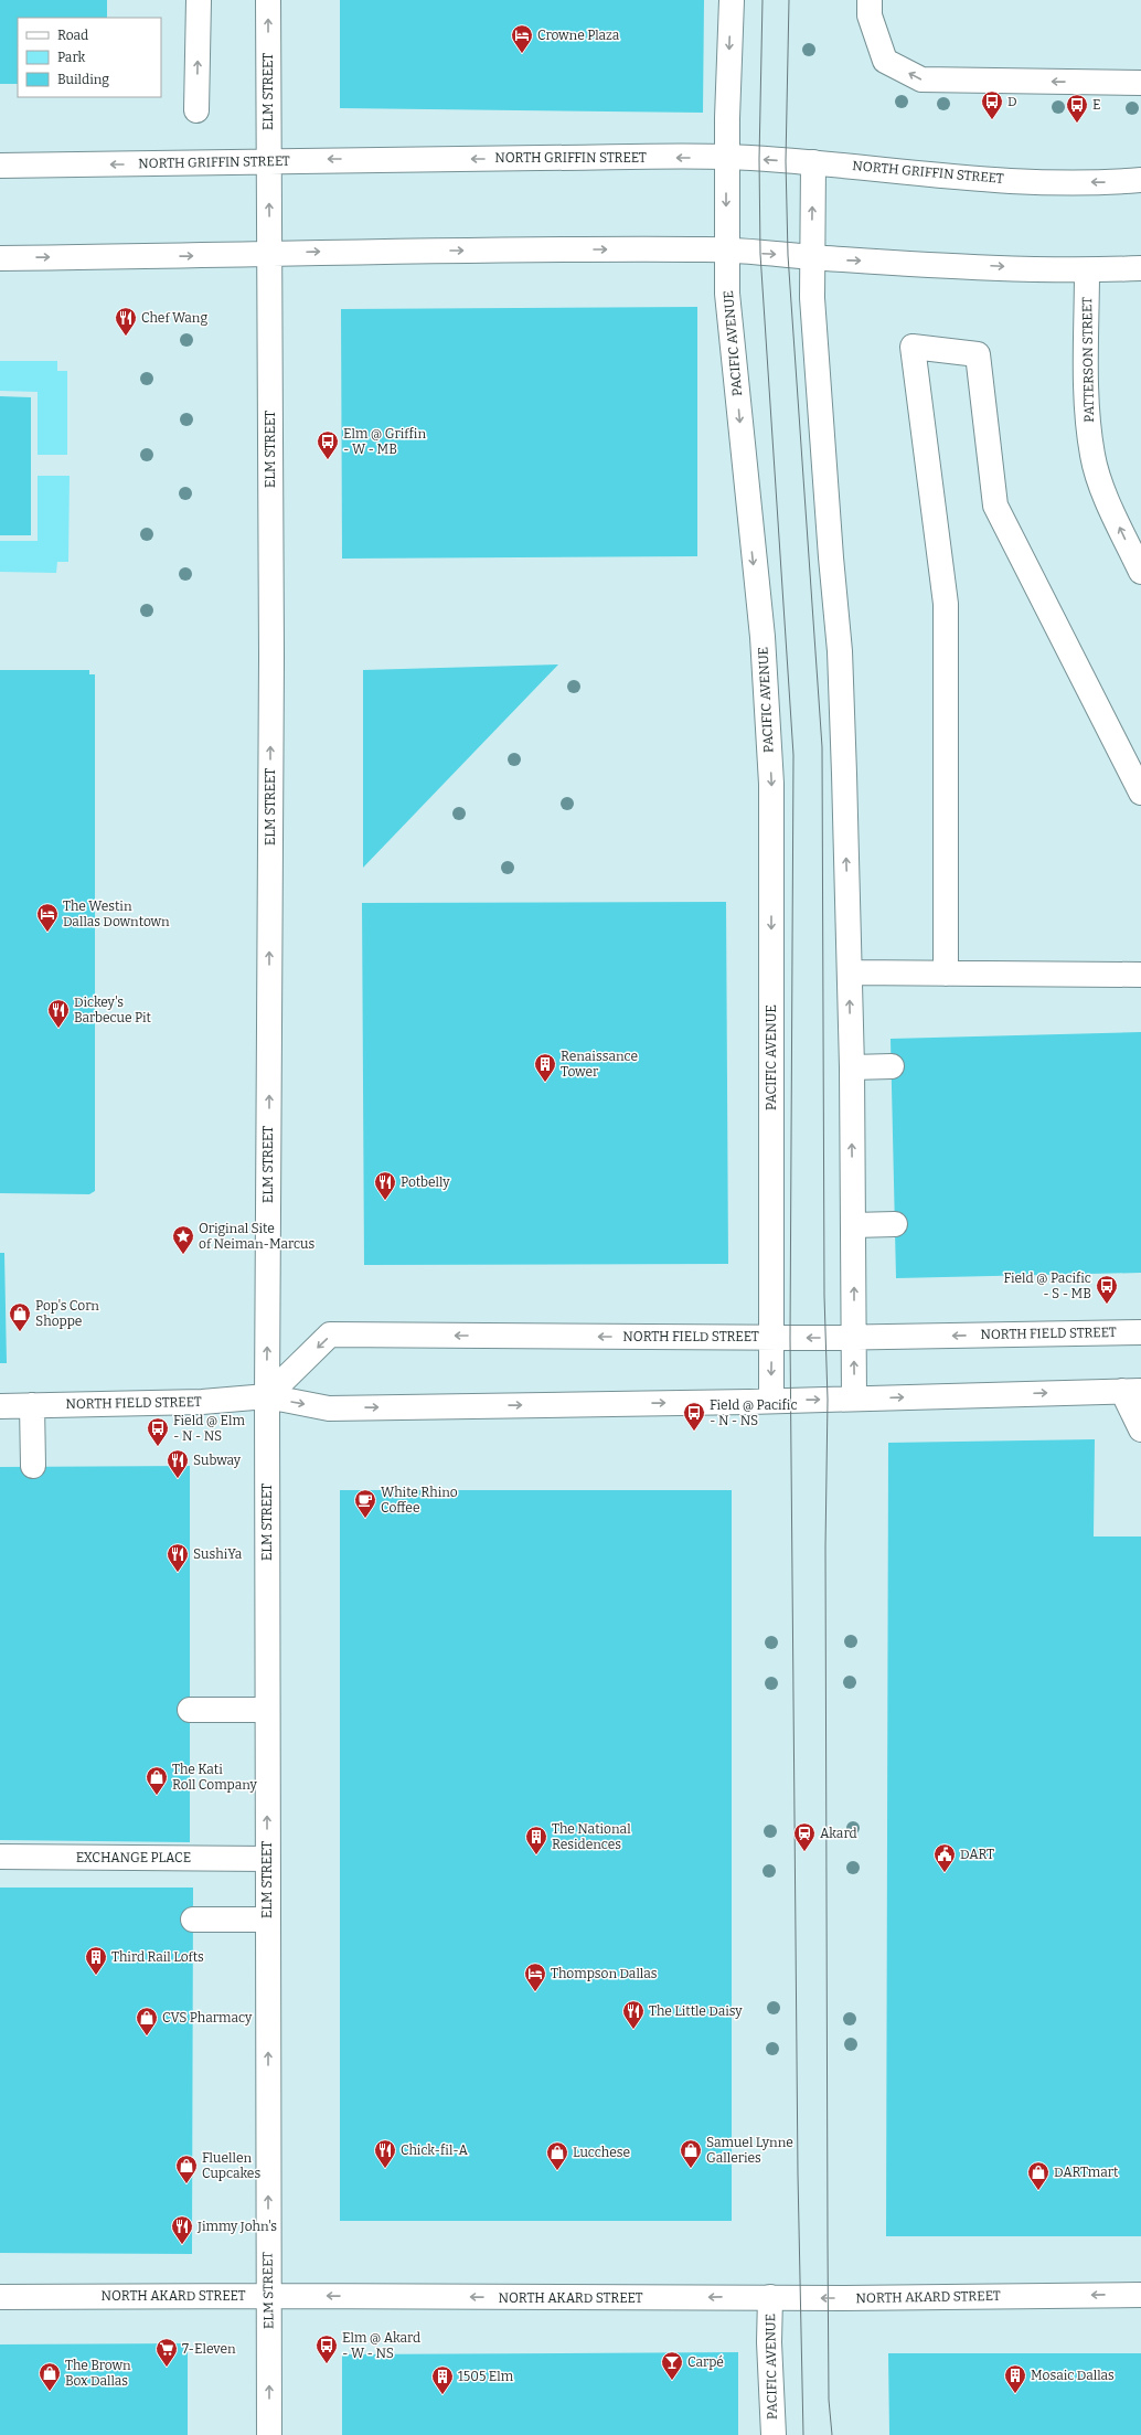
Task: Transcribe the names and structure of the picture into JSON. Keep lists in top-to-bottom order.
{
  "streets": {
    "main road": [
      "ELM STREET",
      "NORTH GRIFFIN STREET",
      "PACIFIC AVENUE",
      "PATTERSON STREET",
      "NORTH FIELD STREET",
      "EXCHANGE PLACE",
      "NORTH AKARD STREET"
    ]
  },
  "crossings": [
    ["ELM STREET", "NORTH GRIFFIN STREET"],
    ["ELM STREET", "NORTH FIELD STREET"],
    ["ELM STREET", "EXCHANGE PLACE"],
    ["ELM STREET", "NORTH AKARD STREET"],
    ["NORTH GRIFFIN STREET", "PACIFIC AVENUE"],
    ["PACIFIC AVENUE", "NORTH FIELD STREET"],
    ["PACIFIC AVENUE", "NORTH AKARD STREET"]
  ],
  "one_way": ["ELM STREET", "PATTERSON STREET", "NORTH AKARD STREET"],
  "places": {
    "hotel": ["Crowne Plaza", "The Westin Dallas Downtown", "Thompson Dallas"],
    "bus stop": [
      "D",
      "E",
      "Elm @ Griffin - W - MB",
      "Field @ Pacific - S - MB",
      "Field @ Pacific - N - NS",
      "Field @ Elm - N - NS",
      "Elm @ Akard - W - NS"
    ],
    "restaurant": [
      "Chef Wang",
      "Dickey's Barbecue Pit",
      "Potbelly",
      "Subway",
      "SushiYa",
      "The Little Daisy",
      "Chick-fil-A",
      "Jimmy John's"
    ],
    "building": [
      "Renaissance Tower",
      "The National Residences",
      "Third Rail Lofts",
      "Mosaic Dallas",
      "1505 Elm"
    ],
    "place": ["Original Site of Neiman-Marcus"],
    "shop": [
      "Pop's Corn Shoppe",
      "The Kati Roll Company",
      "CVS Pharmacy",
      "Samuel Lynne Galleries",
      "Lucchese",
      "Fluellen Cupcakes",
      "DARTmart",
      "The Brown Box Dallas"
    ],
    "cafe": ["White Rhino Coffee"],
    "station": ["Akard"],
    "public building": ["DART"],
    "supermarket": ["7-Eleven"],
    "bar": ["Carpé"]
  },
  "legend": ["Road", "Park", "Building"]
}
